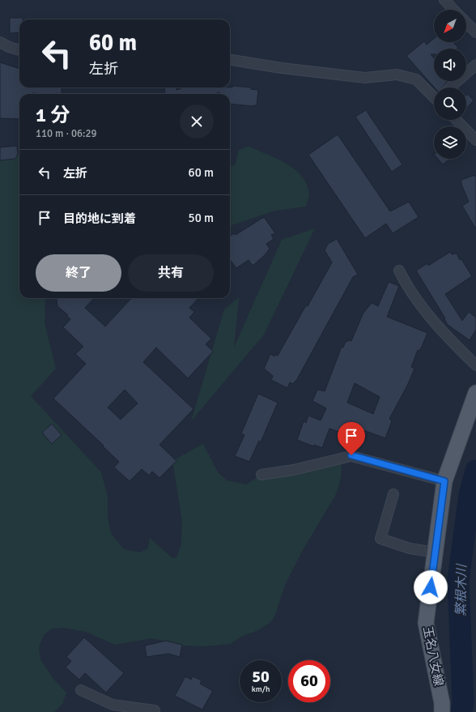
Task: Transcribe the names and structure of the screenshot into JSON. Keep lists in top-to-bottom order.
{
  "streets": {
    "main road": ["玉名八女線"]
  },
  "water": ["繁根木川"],
  "north": "bottom left",
  "page": {
    "turn": ["60 m", "左折"],
    "heading": ["1 分", "110 m · 06:29"],
    "list": [
      {
        "name": "左折",
        "value": "60 m"
      },
      {
        "name": "目的地に到着",
        "value": "50 m"
      }
    ],
    "buttons": ["終了", "共有"],
    "speed": "50 km/h",
    "limit": "60"
  }
}
